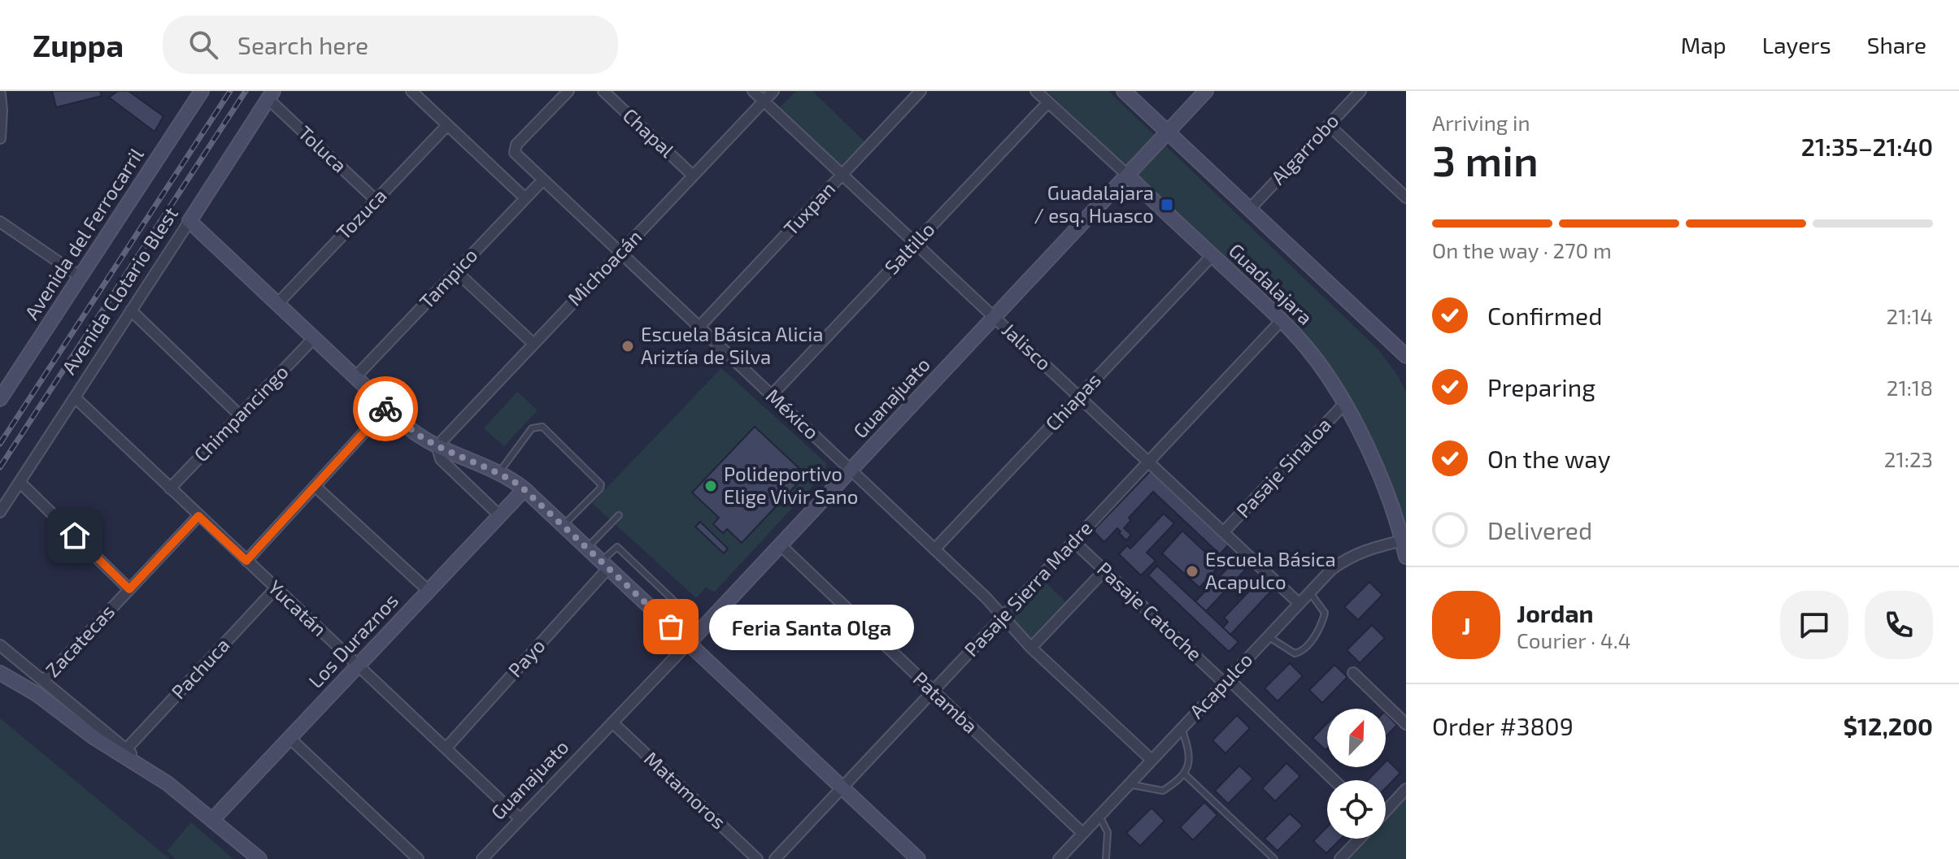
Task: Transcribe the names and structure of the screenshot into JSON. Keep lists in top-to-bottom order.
{
  "streets": {
    "street": [
      "Chapal",
      "Toluca",
      "Algarrobo",
      "Tuxpan",
      "Tozuca",
      "Avenida del Ferrocarril",
      "Saltillo",
      "Michoacán",
      "Tampico",
      "Guadalajara",
      "Avenida Clotario Blest",
      "Jalisco",
      "Guanajuato",
      "Chiapas",
      "Chimpancingo",
      "México",
      "Pasaje Sinaloa",
      "Pasaje Sierra Madre",
      "Yucatán",
      "Pasaje Catoche",
      "Zacatecas",
      "Los Duraznos",
      "Payo",
      "Pachuca",
      "Acapulco",
      "Patamba",
      "Matamoros"
    ]
  },
  "crossings": [
    ["Chapal", "Michoacán"],
    ["Toluca", "Tozuca"],
    ["Toluca", "Avenida Clotario Blest"],
    ["Tuxpan", "Jalisco"],
    ["Tuxpan", "México"],
    ["Saltillo", "Guadalajara"],
    ["Saltillo", "Jalisco"],
    ["Saltillo", "México"],
    ["Michoacán", "Jalisco"],
    ["Michoacán", "México"],
    ["Tampico", "México"],
    ["Guadalajara", "Guanajuato"],
    ["Guadalajara", "Chiapas"],
    ["Guadalajara", "Pasaje Sinaloa"],
    ["Guadalajara", "Pasaje Sierra Madre"],
    ["Guadalajara", "Acapulco"],
    ["Avenida Clotario Blest", "Yucatán"],
    ["Jalisco", "Guanajuato"],
    ["Jalisco", "Chiapas"],
    ["Jalisco", "Pasaje Sinaloa"],
    ["Jalisco", "Pasaje Sierra Madre"],
    ["Jalisco", "Acapulco"],
    ["Guanajuato", "México"],
    ["Guanajuato", "Yucatán"],
    ["Guanajuato", "Patamba"],
    ["Guanajuato", "Matamoros"],
    ["Chiapas", "México"],
    ["Chimpancingo", "Yucatán"],
    ["México", "Pasaje Sierra Madre"],
    ["México", "Acapulco"],
    ["Pasaje Sierra Madre", "Pasaje Catoche"],
    ["Pasaje Sierra Madre", "Patamba"],
    ["Yucatán", "Zacatecas"],
    ["Yucatán", "Los Duraznos"],
    ["Yucatán", "Payo"],
    ["Yucatán", "Pachuca"],
    ["Pasaje Catoche", "Acapulco"],
    ["Acapulco", "Patamba"]
  ],
  "places": {
    "transit": ["Guadalajara / esq. Huasco"],
    "other": [
      "Escuela Básica Alicia Ariztía de Silva",
      "Polideportivo Elige Vivir Sano",
      "Escuela Básica Acapulco",
      "Feria Santa Olga"
    ]
  },
  "north": "top right",
  "page": {
    "header": "Zuppa",
    "search": "Search here",
    "nav": ["Map", "Layers", "Share"],
    "heading": ["3 min", "Arriving in", "21:35–21:40"],
    "panel": [
      "Jordan",
      "Courier · 4.4",
      "Order #3809",
      "$12,200"
    ],
    "bar": "On the way · 270 m",
    "list": [
      ["Confirmed", "21:14"],
      ["Preparing", "21:18"],
      ["On the way", "21:23"],
      "Delivered"
    ],
    "round": "J",
    "bubble": "Feria Santa Olga"
  }
}
